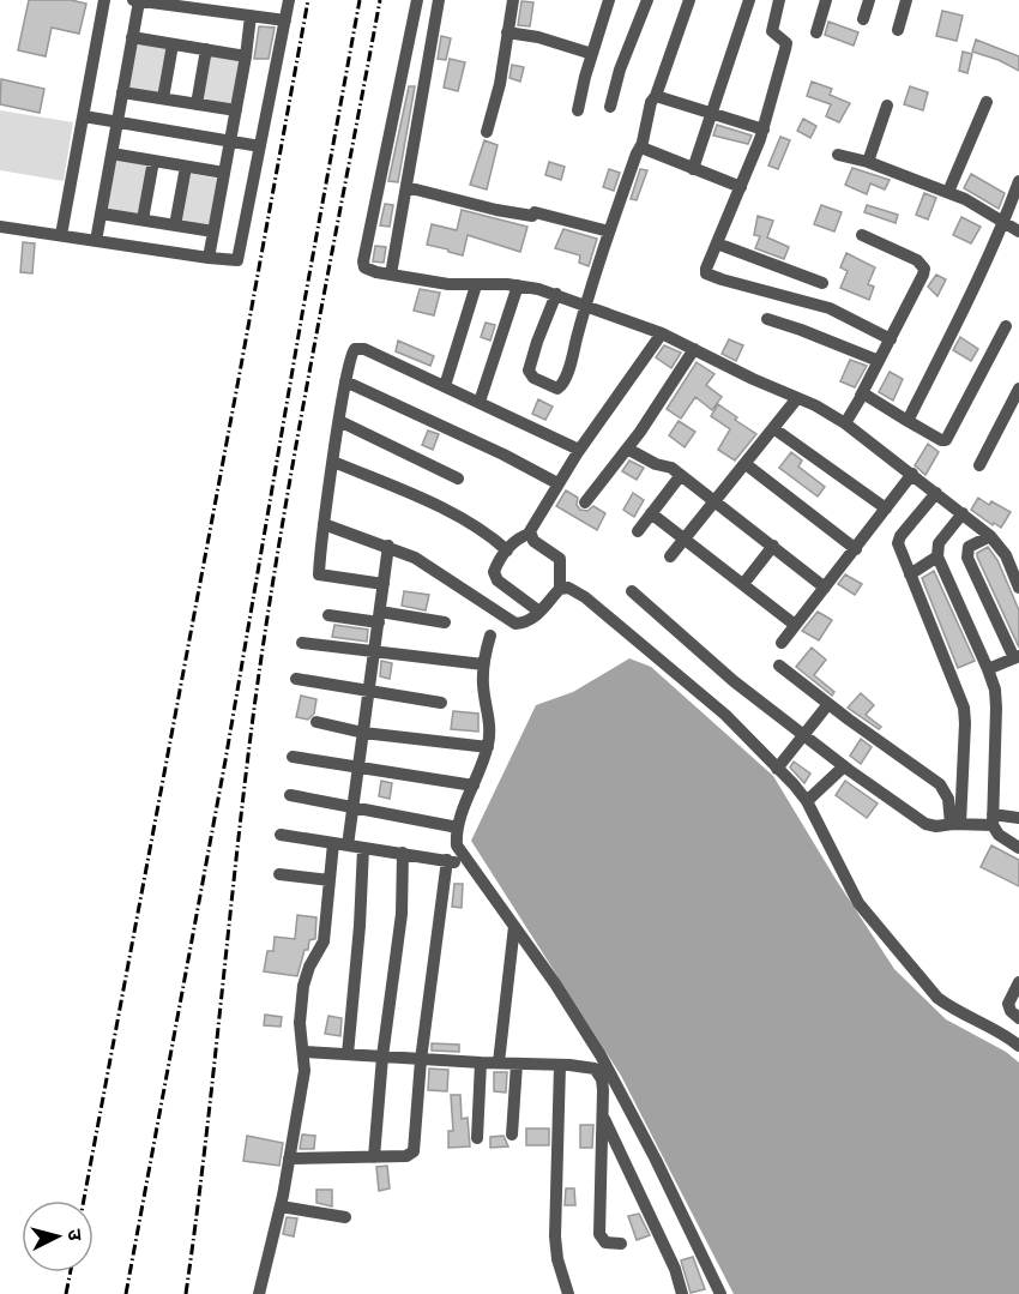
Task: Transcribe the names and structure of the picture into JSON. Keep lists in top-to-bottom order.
{
  "north": "right"
}
